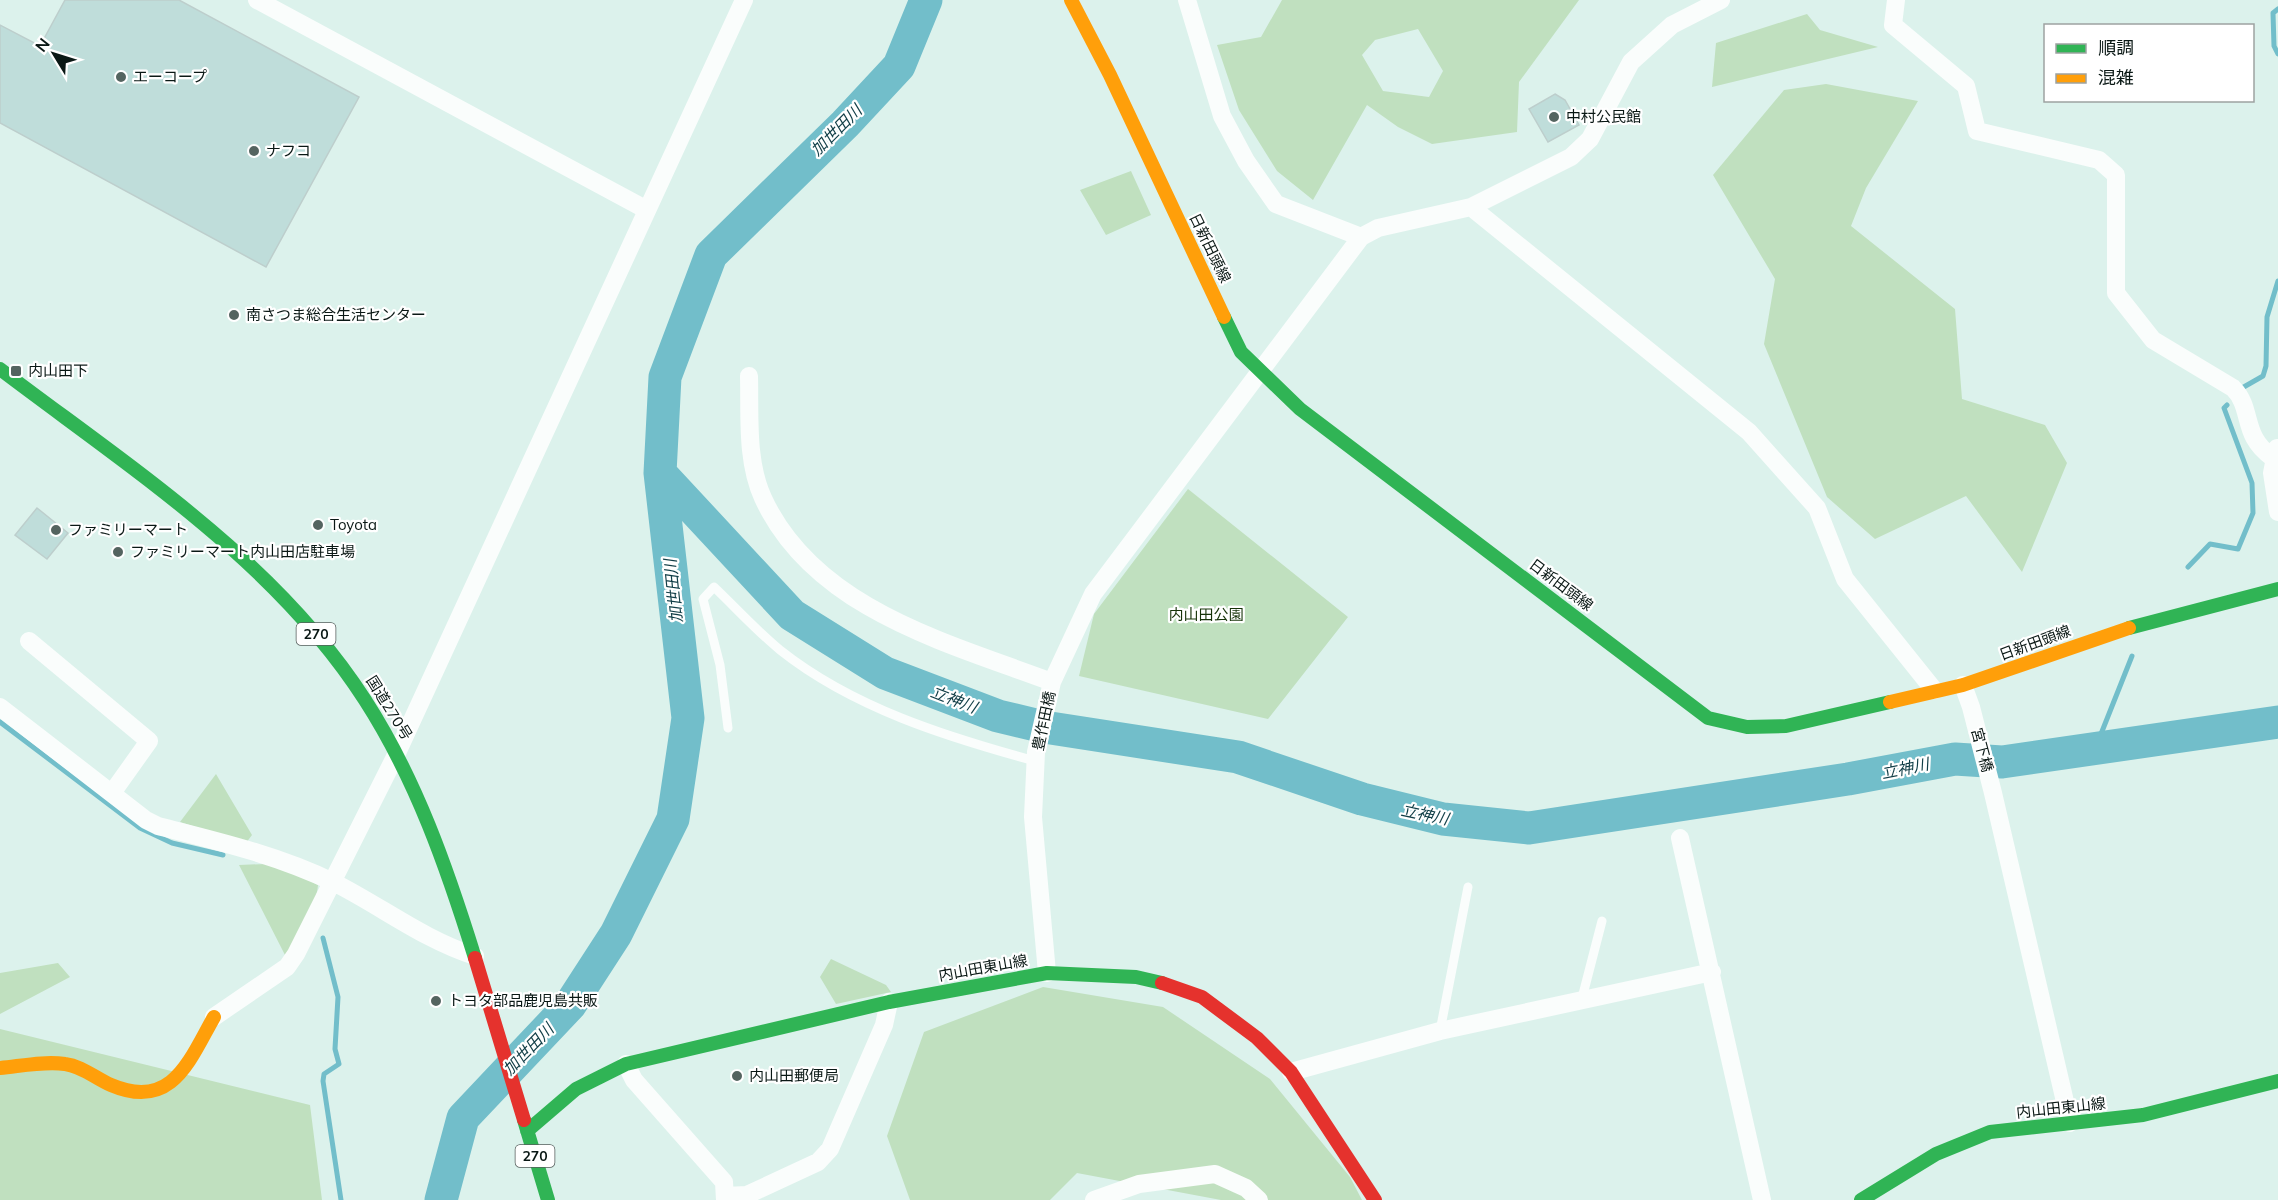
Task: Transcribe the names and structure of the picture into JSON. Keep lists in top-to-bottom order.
{
  "streets": {
    "main road": [
      "日新田頭線",
      "270",
      "国道270号",
      "内山田東山線"
    ],
    "street": ["豊作田橋", "宮下橋"]
  },
  "crossings": [
    ["日新田頭線", "豊作田橋"],
    ["日新田頭線", "宮下橋"],
    ["国道270号", "内山田東山線"],
    ["豊作田橋", "内山田東山線"],
    ["宮下橋", "内山田東山線"]
  ],
  "water": ["加世田川", "立神川"],
  "parks": ["内山田公園"],
  "places": {
    "other": [
      "エーコープ",
      "中村公民館",
      "ナフコ",
      "南さつま総合生活センター",
      "Toyota",
      "ファミリーマート",
      "ファミリーマート内山田店駐車場",
      "トヨタ部品鹿児島共販",
      "内山田郵便局"
    ],
    "transit": ["内山田下"]
  },
  "legend": ["順調", "混雑"],
  "north": "top left"
}
